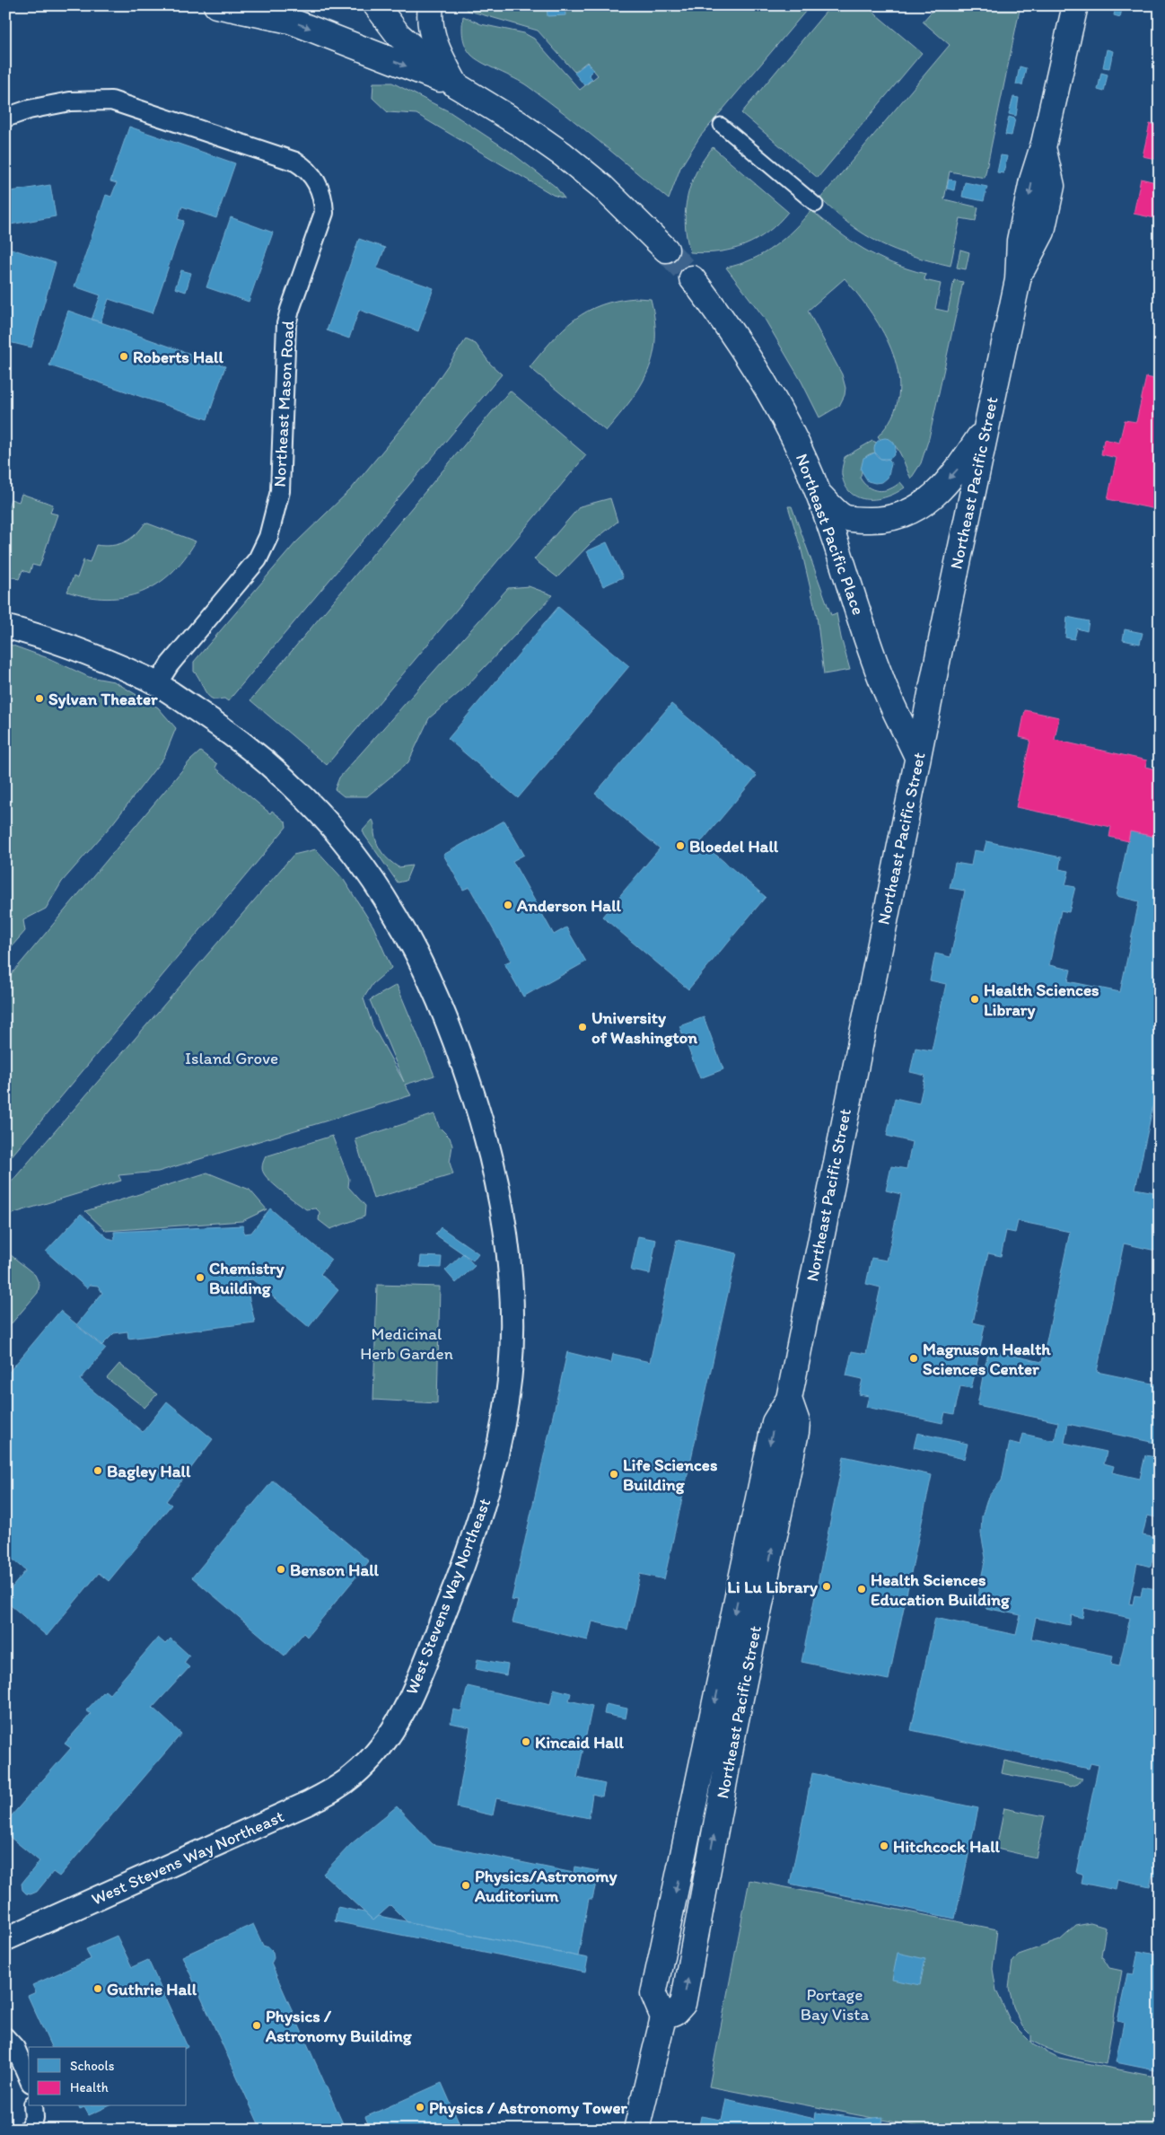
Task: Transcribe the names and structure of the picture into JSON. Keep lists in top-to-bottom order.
{
  "streets": {
    "main road": ["Northeast Pacific Street", "Northeast Pacific Place"],
    "street": ["Northeast Mason Road", "West Stevens Way Northeast"]
  },
  "crossings": [
    ["Northeast Mason Road", "West Stevens Way Northeast"],
    ["Northeast Pacific Street", "Northeast Pacific Place"]
  ],
  "parks": ["Island Grove", "Medicinal Herb Garden", "Portage Bay Vista"],
  "places": [
    "Roberts Hall",
    "Sylvan Theater",
    "Bloedel Hall",
    "Anderson Hall",
    "Health Sciences Library",
    "University of Washington",
    "Chemistry Building",
    "Magnuson Health Sciences Center",
    "Bagley Hall",
    "Life Sciences Building",
    "Benson Hall",
    "Li Lu Library",
    "Health Sciences Education Building",
    "Kincaid Hall",
    "Hitchcock Hall",
    "Physics/Astronomy Auditorium",
    "Guthrie Hall",
    "Physics / Astronomy Building",
    "Physics / Astronomy Tower"
  ],
  "legend": ["Schools", "Health"]
}
